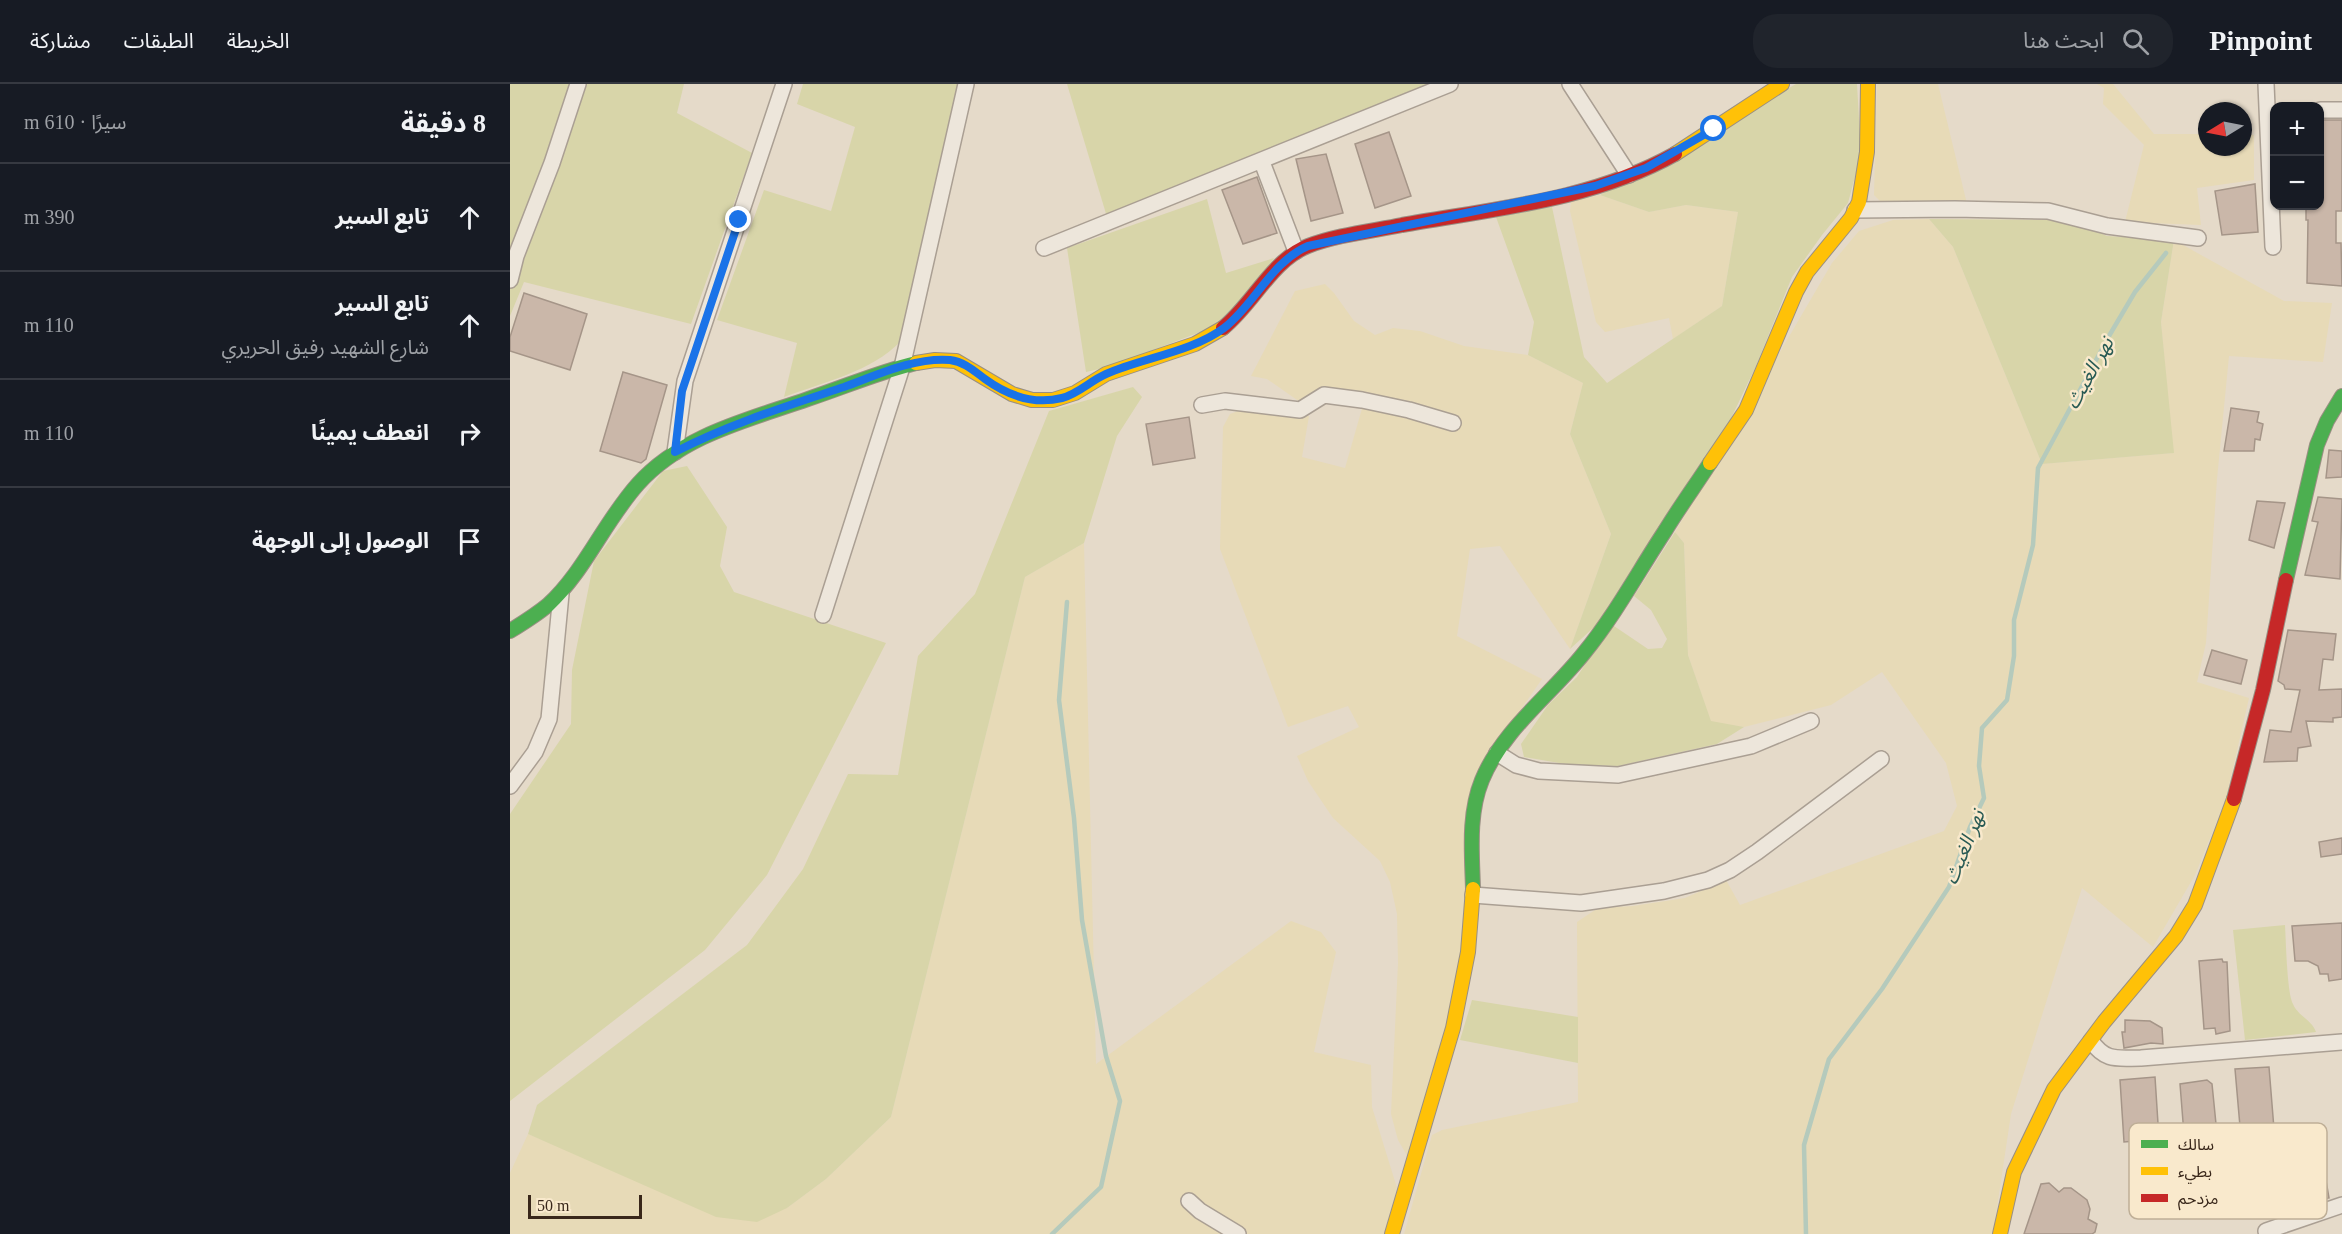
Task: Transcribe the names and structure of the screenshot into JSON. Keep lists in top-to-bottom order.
{
  "water": ["نهر الغيث"],
  "legend": ["سالك", "بطيء", "مزدحم"],
  "scale_bar": "50 m",
  "north": "left",
  "page": {
    "header": "Pinpoint",
    "search": "ابحث هنا",
    "nav": ["الخريطة", "الطبقات", "مشاركة"],
    "heading": ["8 دقيقة", "سيرًا · 610 m"],
    "map_buttons": ["+", "−"],
    "list": [
      ["تابع السير", "390 m"],
      ["تابع السير", "شارع الشهيد رفيق الحريري", "110 m"],
      ["انعطف يمينًا", "110 m"],
      "الوصول إلى الوجهة"
    ],
    "scale": "50 m"
  }
}
